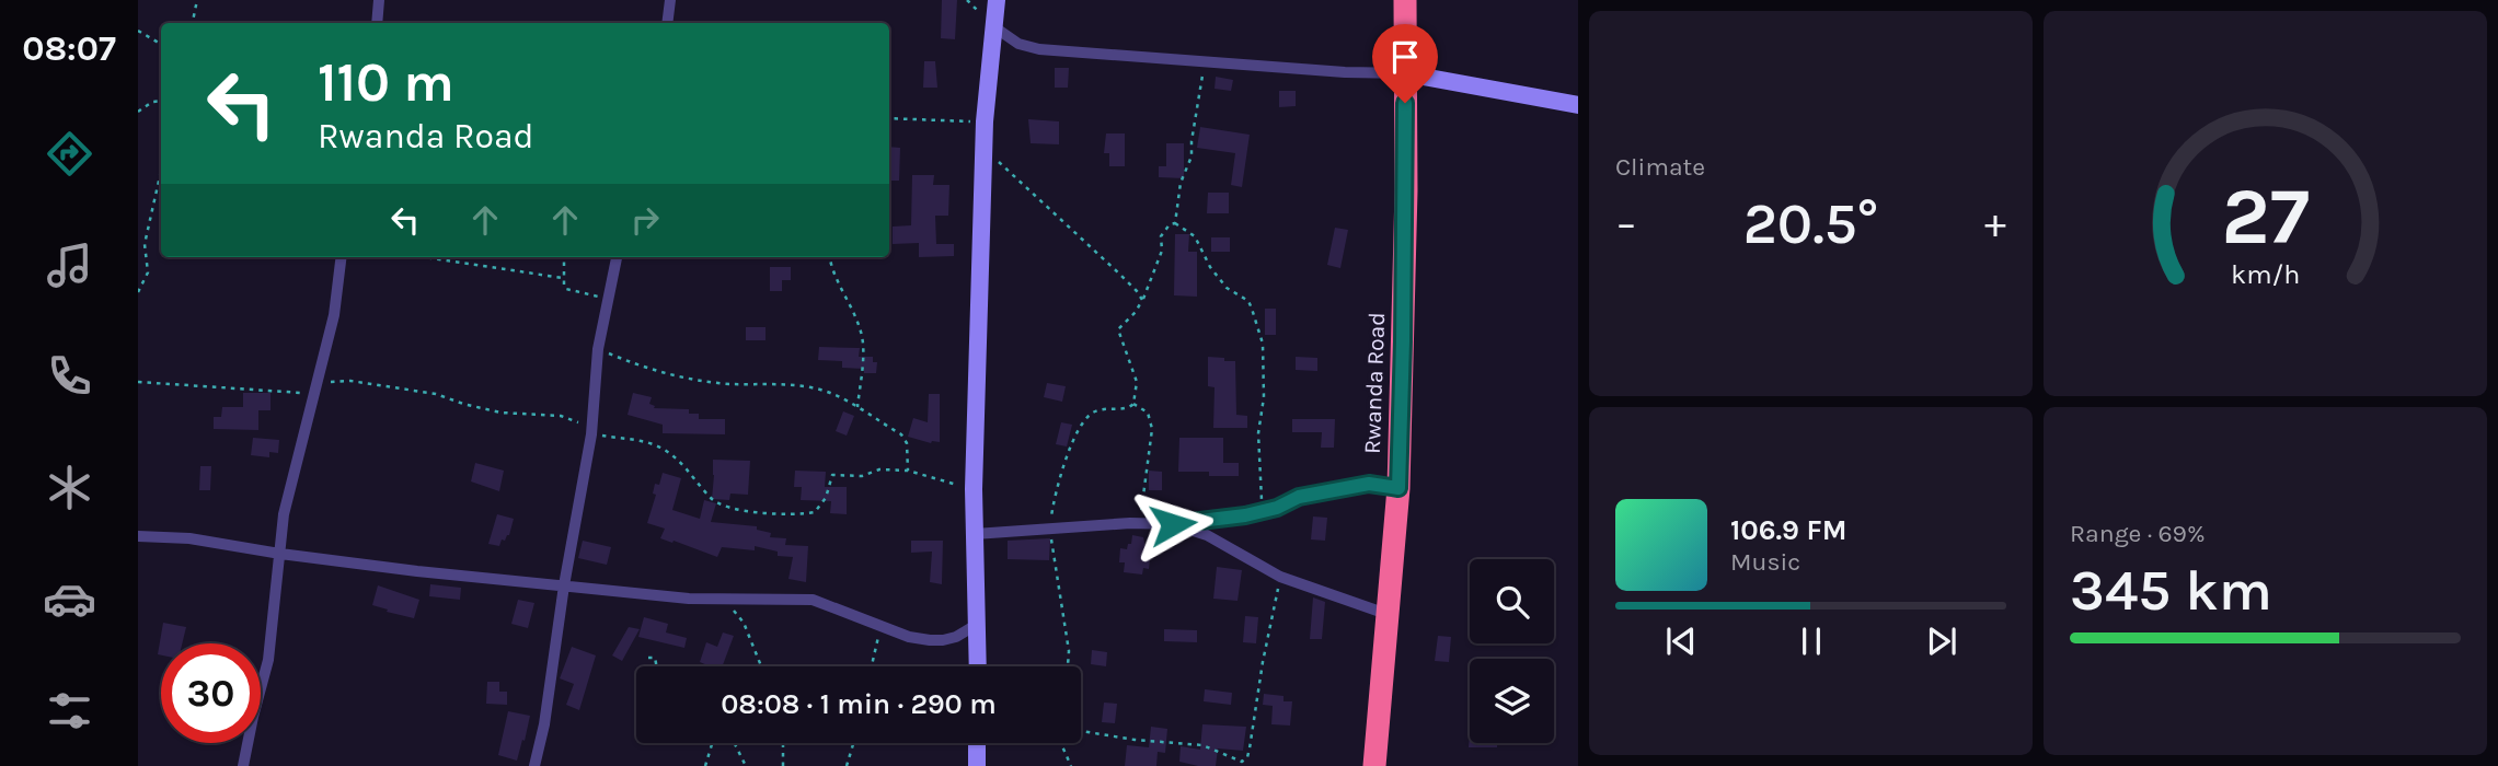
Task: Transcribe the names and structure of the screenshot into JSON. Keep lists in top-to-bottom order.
{
  "streets": {
    "highway": ["Rwanda Road"]
  },
  "page": {
    "tabs": "08:07",
    "tile": [
      "Climate",
      ["Range · 69%", "345 km"]
    ],
    "turn": ["110 m", "Rwanda Road"],
    "heat": ["−", "20.5°", "+"],
    "song": ["106.9 FM", "Music"],
    "limit": "30",
    "trip": "08:08 · 1 min · 290 m",
    "gauge": ["27", "km/h"]
  }
}
